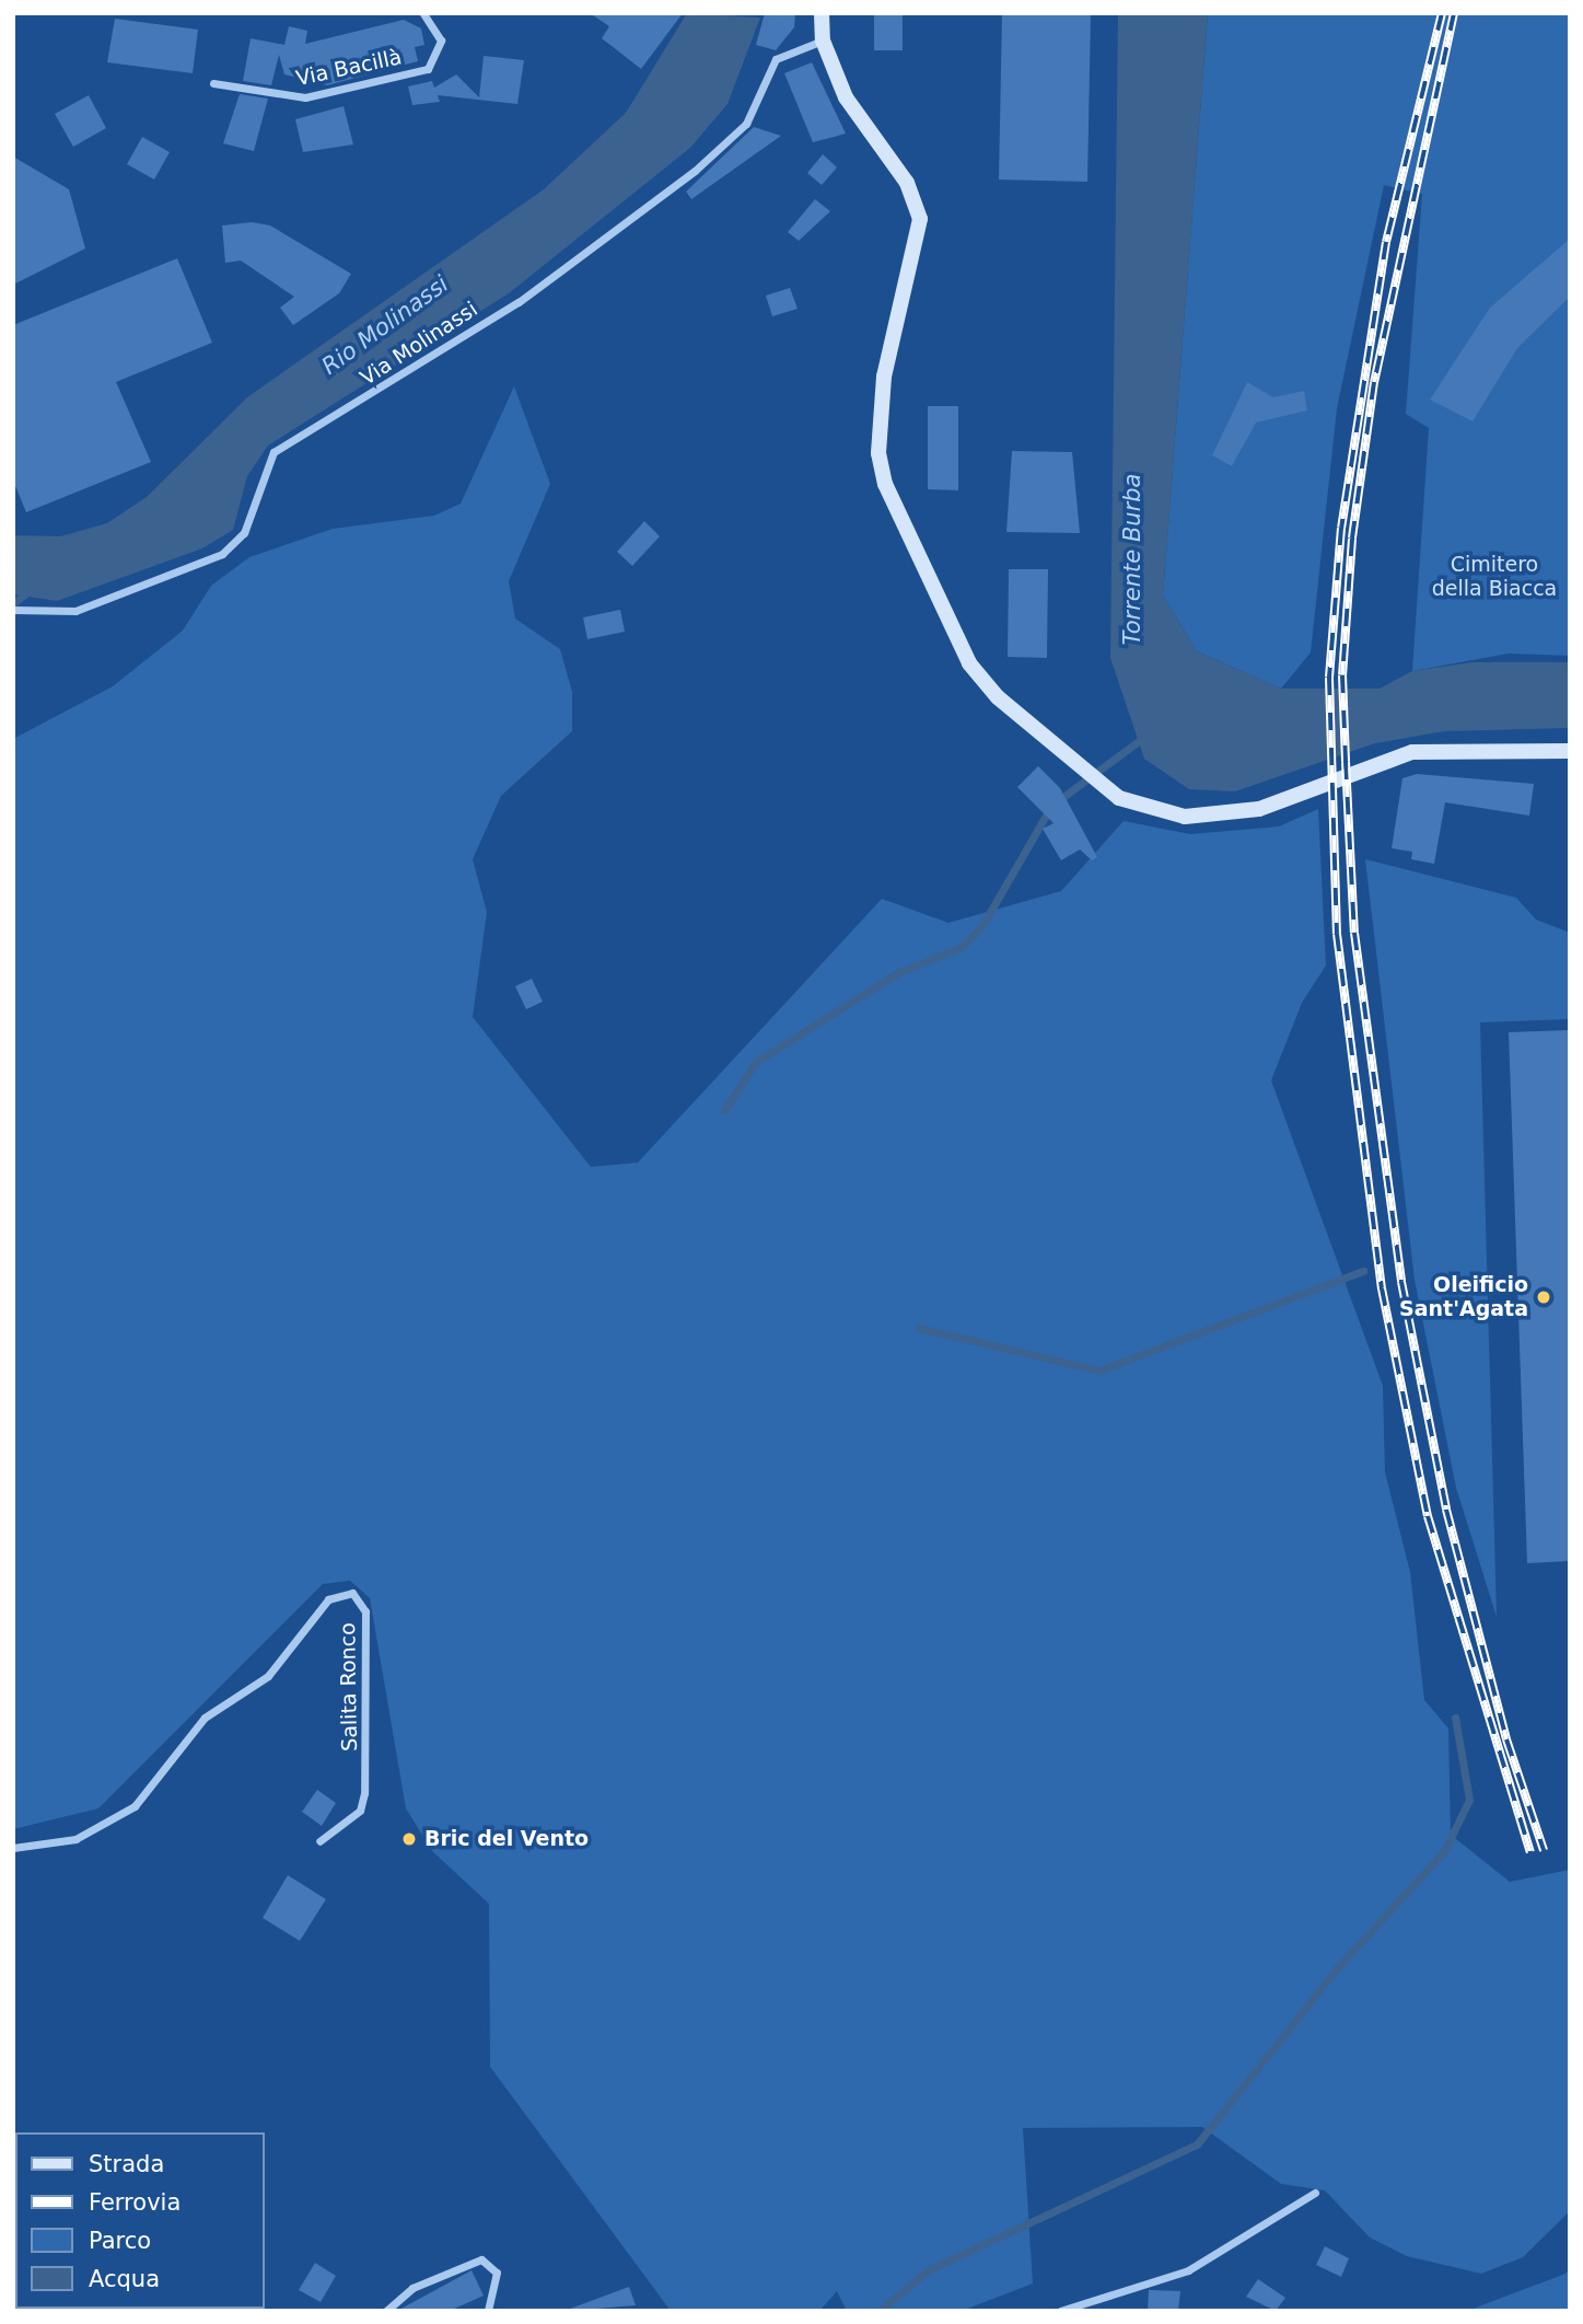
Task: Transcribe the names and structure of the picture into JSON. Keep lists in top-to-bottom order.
{
  "streets": {
    "street": ["Via Bacillà", "Via Molinassi", "Salita Ronco"]
  },
  "water": ["Rio Molinassi", "Torrente Burba"],
  "parks": ["Cimitero della Biacca"],
  "places": ["Oleificio Sant'Agata", "Bric del Vento"],
  "legend": [
    "Strada",
    "Ferrovia",
    "Parco",
    "Acqua"
  ]
}
